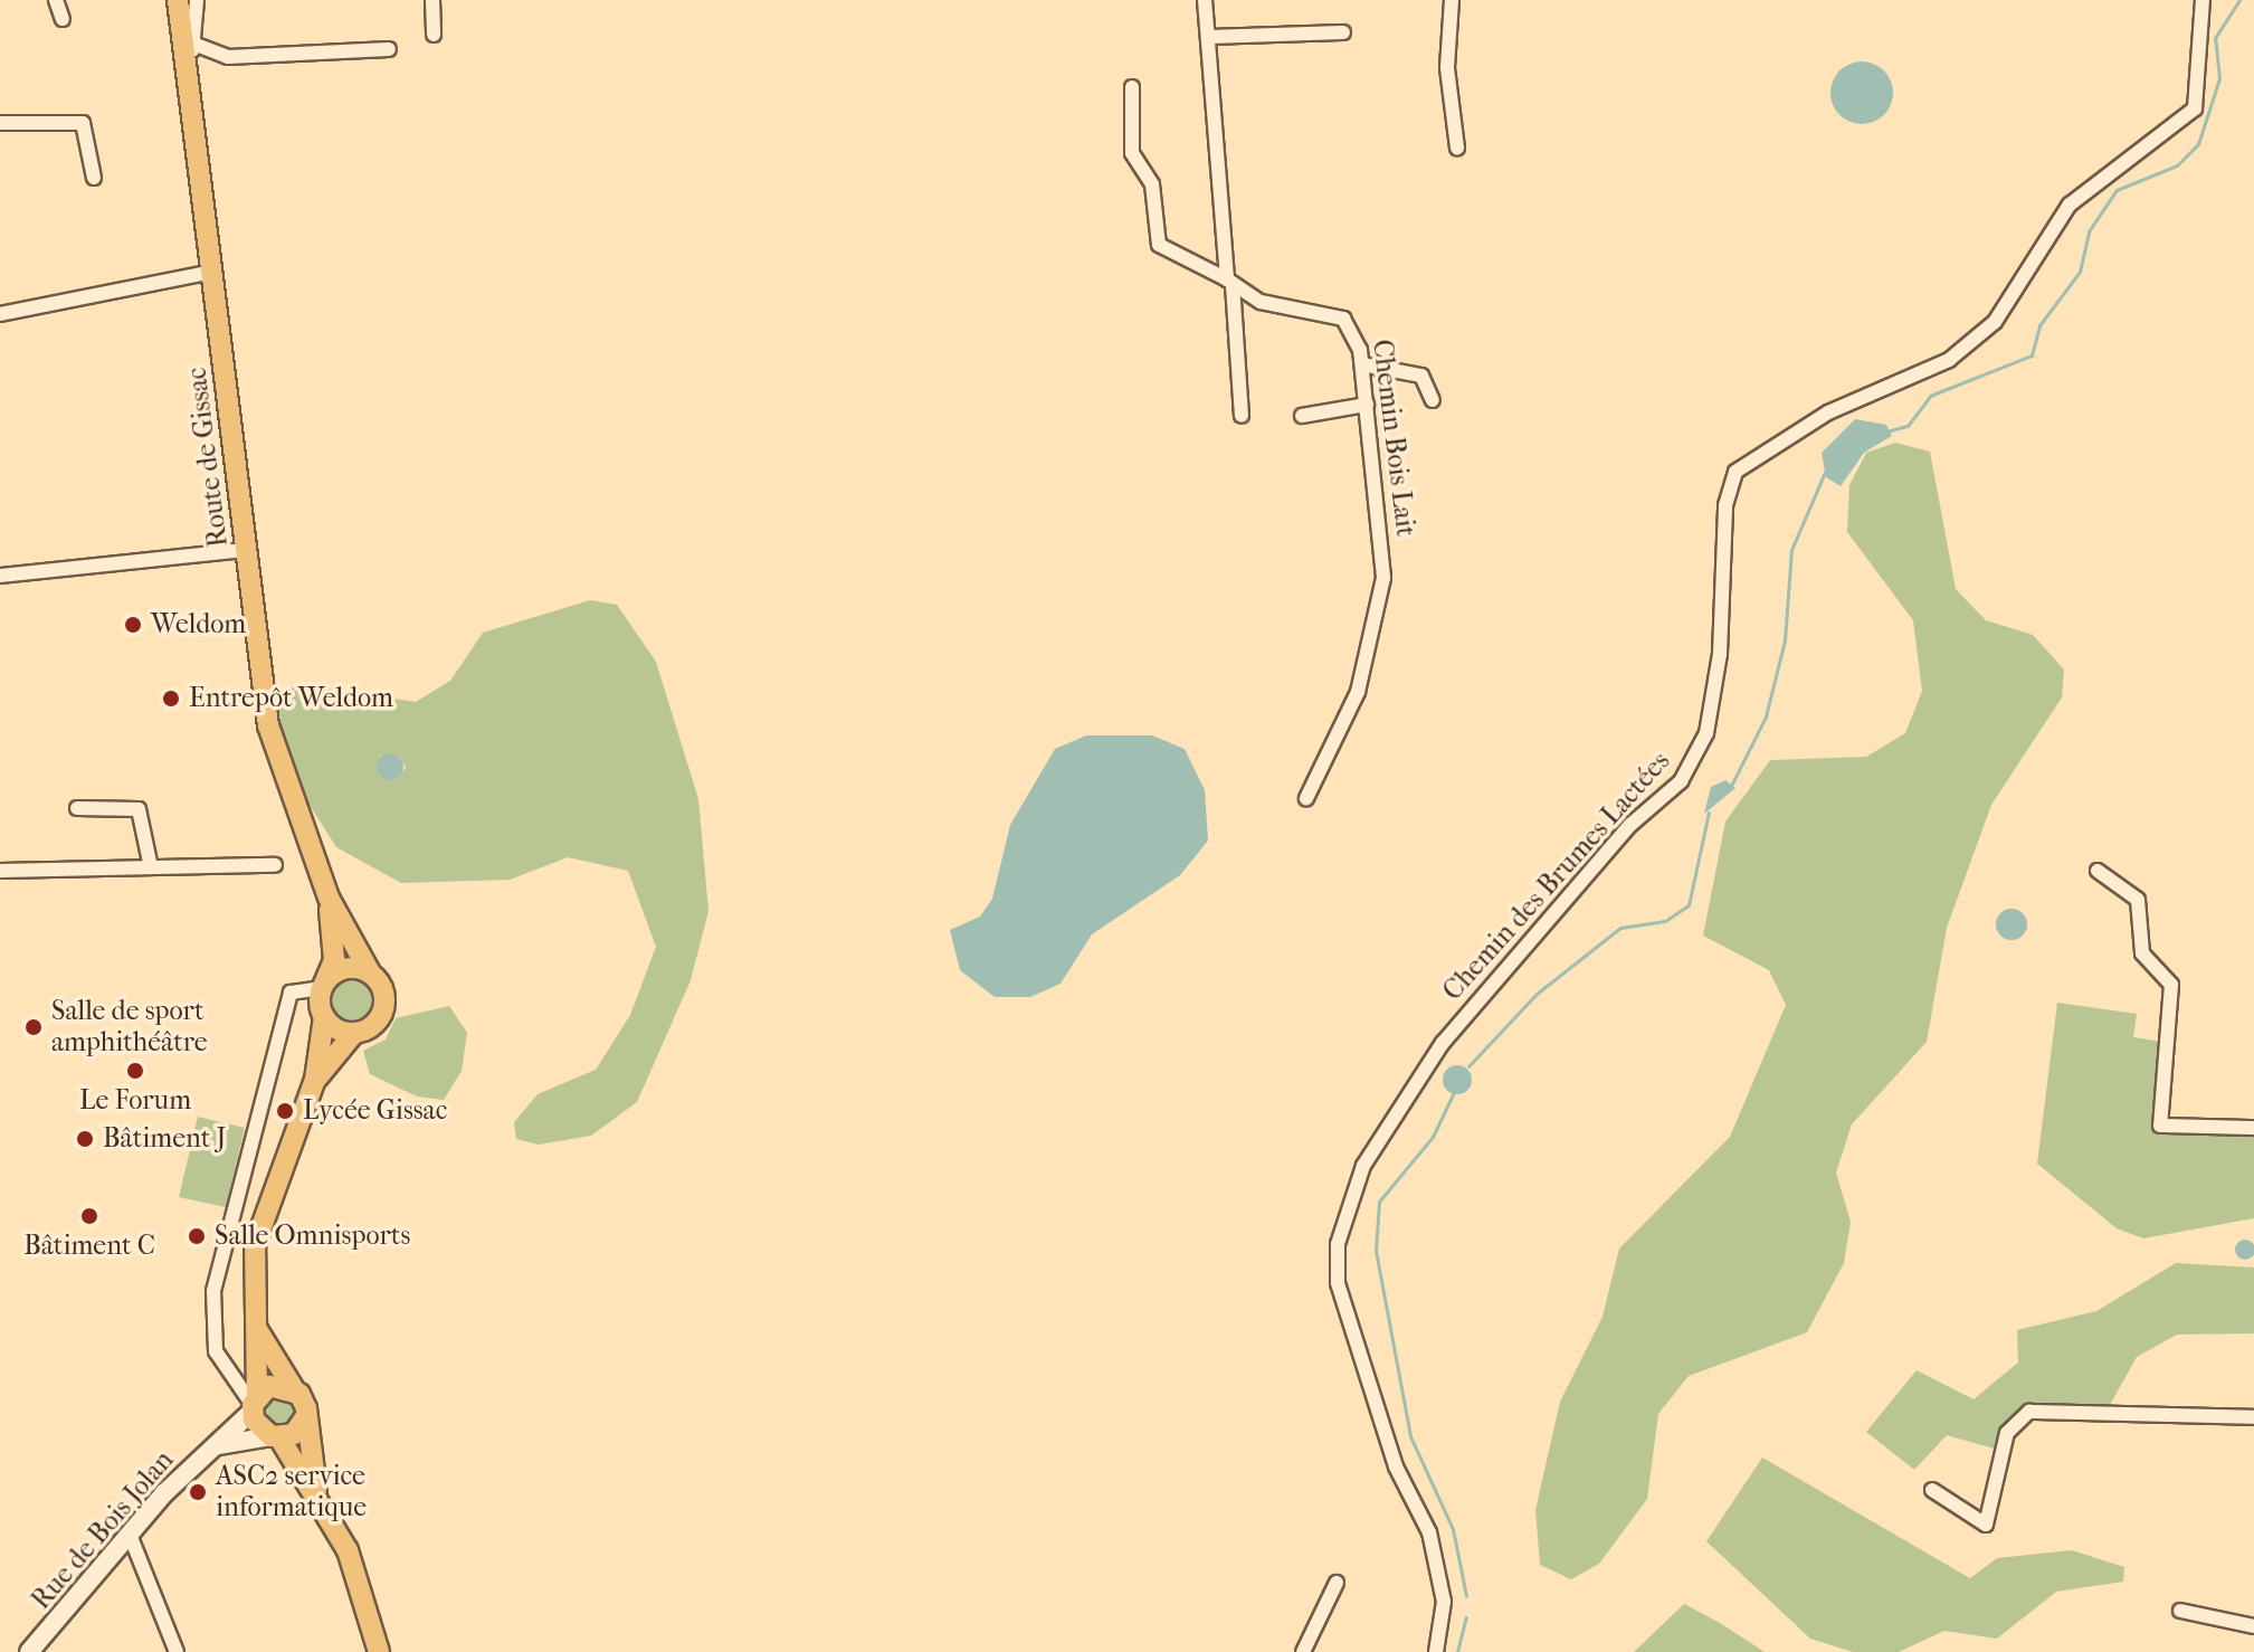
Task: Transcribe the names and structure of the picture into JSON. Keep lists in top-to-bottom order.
{
  "streets": {
    "main road": ["Route de Gissac"],
    "street": ["Chemin Bois Lait", "Chemin des Brumes Lactées", "Rue de Bois Jolan"]
  },
  "places": [
    "Weldom",
    "Entrepôt Weldom",
    "Salle de sport amphithéâtre",
    "Le Forum",
    "Lycée Gissac",
    "Bâtiment J",
    "Bâtiment C",
    "Salle Omnisports",
    "ASC2 service informatique"
  ]
}
